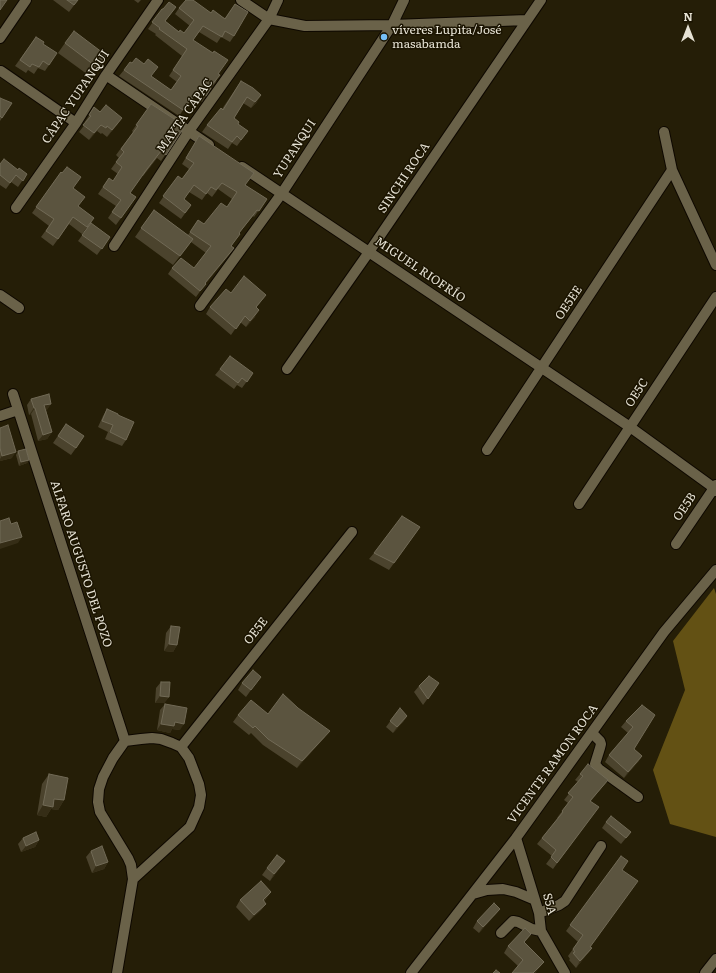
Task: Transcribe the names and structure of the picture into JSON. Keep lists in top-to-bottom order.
{
  "streets": {
    "street": [
      "CÁPAC YUPANQUI",
      "MAYTA CÁPAC",
      "YUPANQUI",
      "SINCHI ROCA",
      "MIGUEL RIOFRÍO",
      "OE5EE",
      "OE5C",
      "OE5B",
      "ALFARO AUGUSTO DEL POZO",
      "OE5E",
      "VICENTE RAMON ROCA",
      "S5A"
    ]
  },
  "crossings": [
    ["YUPANQUI", "MIGUEL RIOFRÍO"],
    ["SINCHI ROCA", "MIGUEL RIOFRÍO"],
    ["MIGUEL RIOFRÍO", "OE5EE"],
    ["MIGUEL RIOFRÍO", "OE5C"],
    ["MIGUEL RIOFRÍO", "OE5B"],
    ["VICENTE RAMON ROCA", "S5A"]
  ],
  "places": ["víveres Lupita/José masabamda"],
  "north": "top"
}
